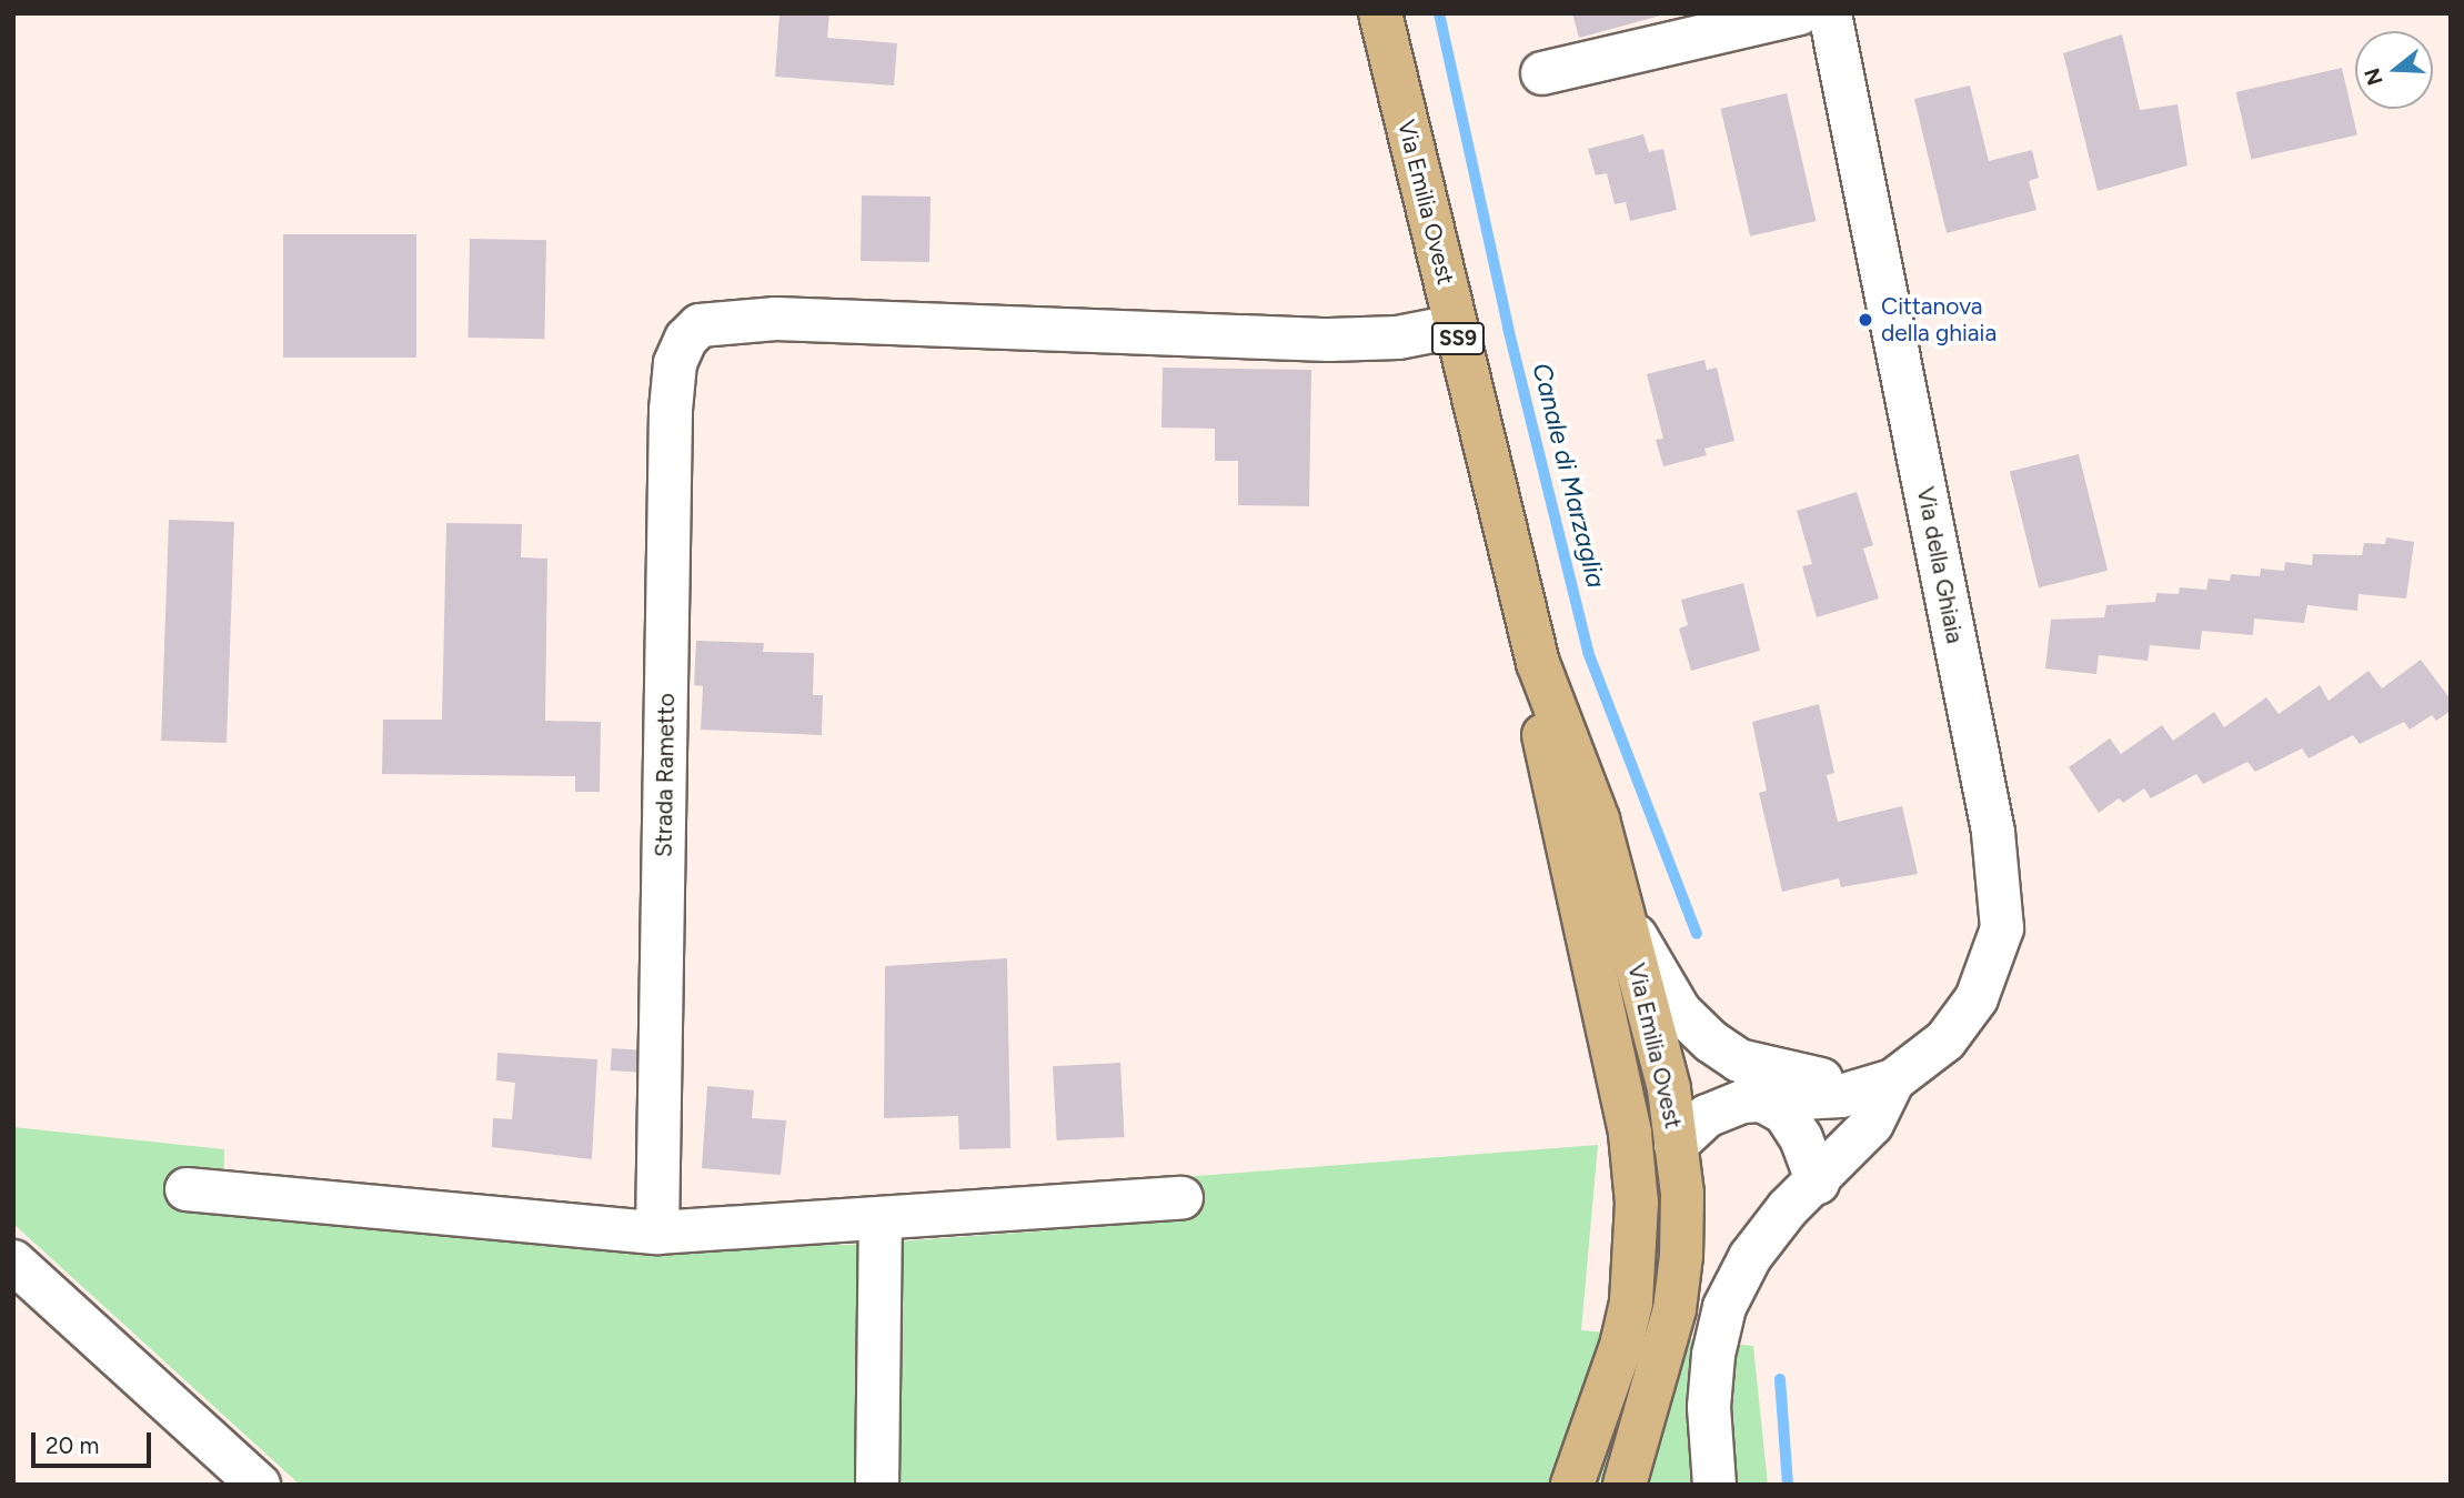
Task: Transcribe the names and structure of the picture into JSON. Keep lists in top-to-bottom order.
{
  "streets": {
    "main road": ["Via Emilia Ovest", "SS9"],
    "street": ["Via della Ghiaia", "Strada Rametto"]
  },
  "crossings": [
    ["Via Emilia Ovest", "Via della Ghiaia"],
    ["Via Emilia Ovest", "Strada Rametto"]
  ],
  "water": ["Canale di Marzaglia"],
  "places": ["Cittanova della ghiaia"],
  "scale_bar": "20 m",
  "north": "left"
}
